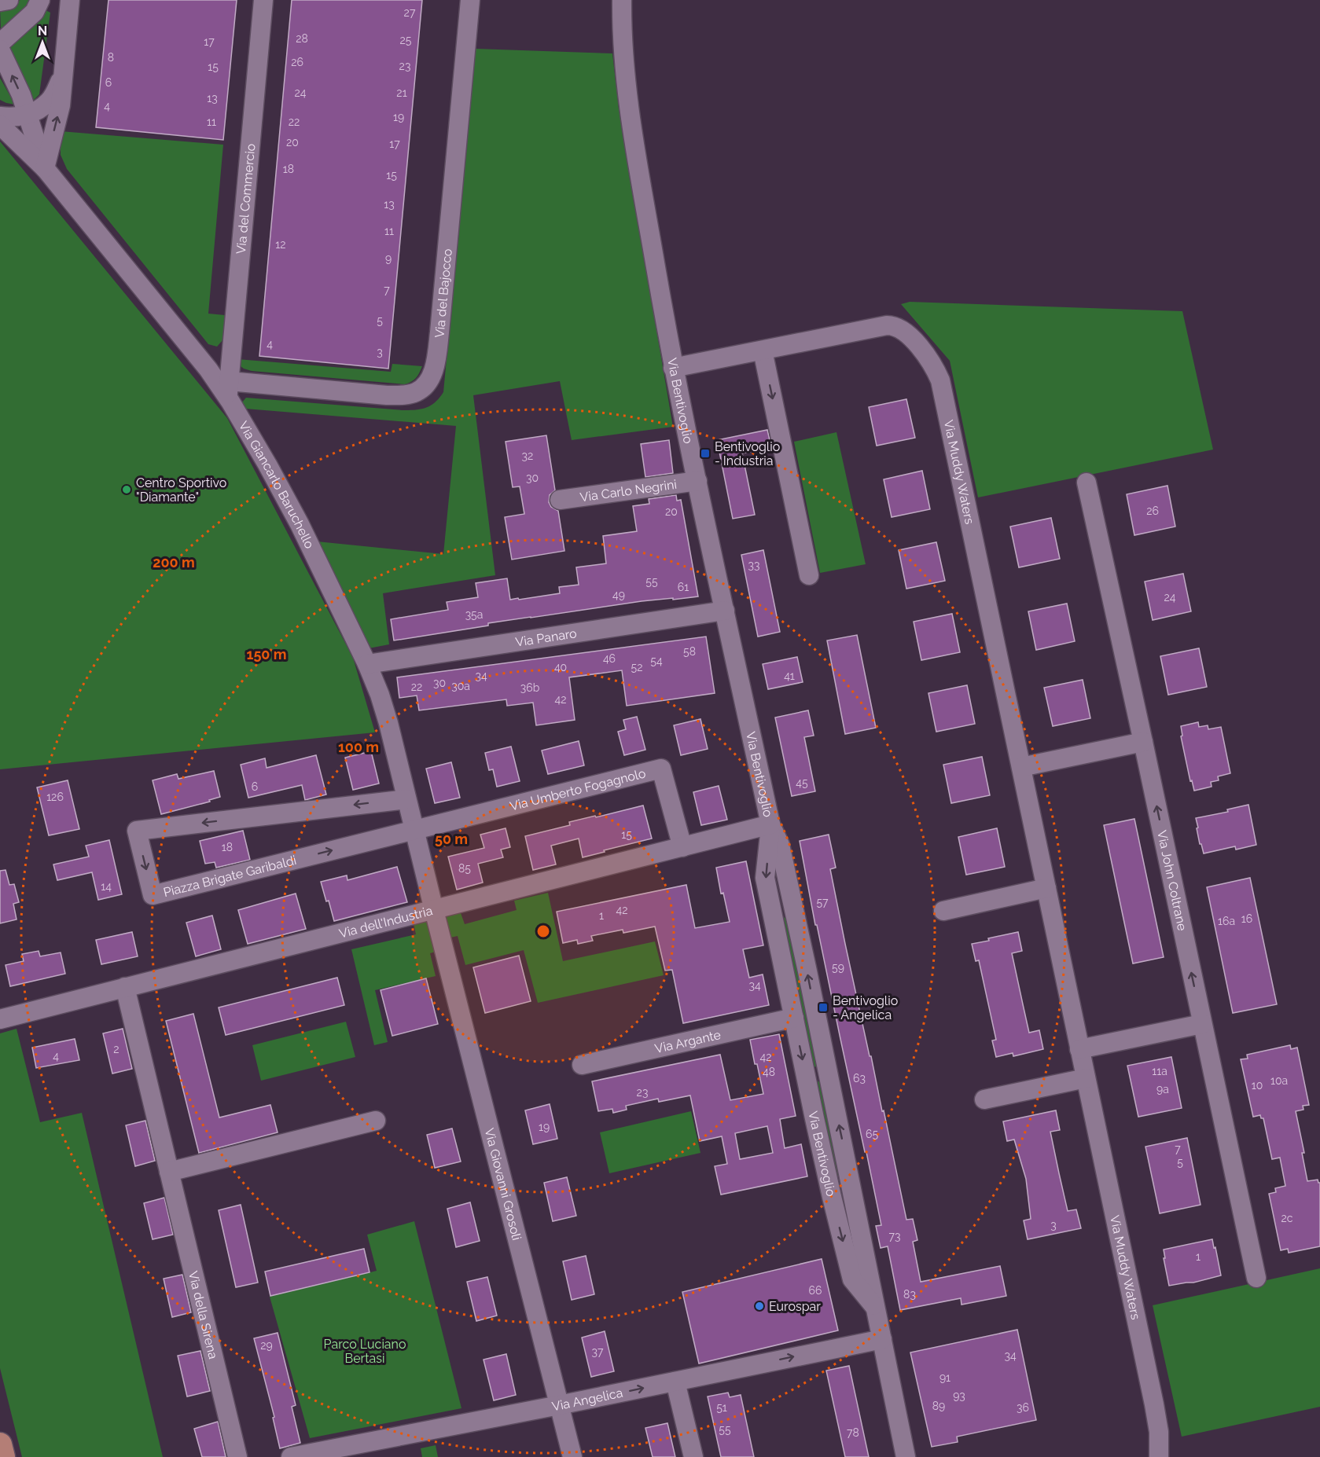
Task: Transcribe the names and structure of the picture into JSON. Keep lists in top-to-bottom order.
{
  "streets": {
    "street": [
      "Via del Commercio",
      "Via del Bajocco",
      "Via Bentivoglio",
      "Via Muddy Waters",
      "Via Giancarlo Baruchello",
      "Via Carlo Negrini",
      "Via Panaro",
      "Via Umberto Fogagnolo",
      "Piazza Brigate Garibaldi",
      "Via John Coltrane",
      "Via dell'Industria",
      "Via Argante",
      "Via Giovanni Grosoli",
      "Via della Sirena",
      "Via Angelica"
    ]
  },
  "crossings": [
    ["Via del Commercio", "Via del Bajocco"],
    ["Via del Commercio", "Via Giancarlo Baruchello"],
    ["Via del Bajocco", "Via Giancarlo Baruchello"],
    ["Via Bentivoglio", "Via Muddy Waters"],
    ["Via Bentivoglio", "Via Carlo Negrini"],
    ["Via Bentivoglio", "Via Panaro"],
    ["Via Bentivoglio", "Via dell'Industria"],
    ["Via Bentivoglio", "Via Argante"],
    ["Via Bentivoglio", "Via Angelica"],
    ["Via Giancarlo Baruchello", "Via Panaro"],
    ["Via Giancarlo Baruchello", "Via Umberto Fogagnolo"],
    ["Via Giancarlo Baruchello", "Piazza Brigate Garibaldi"],
    ["Via Giancarlo Baruchello", "Via dell'Industria"],
    ["Via Giancarlo Baruchello", "Via Giovanni Grosoli"],
    ["Via Umberto Fogagnolo", "Piazza Brigate Garibaldi"],
    ["Via Umberto Fogagnolo", "Via dell'Industria"],
    ["Via dell'Industria", "Via Giovanni Grosoli"],
    ["Via dell'Industria", "Via della Sirena"],
    ["Via Giovanni Grosoli", "Via Angelica"]
  ],
  "one_way": ["Via John Coltrane", "Via Angelica"],
  "parks": ["Parco Luciano Bertasi"],
  "places": {
    "transit": ["Bentivoglio - Industria", "Bentivoglio - Angelica"],
    "other": ["Centro Sportivo \"Diamante\"", "Eurospar"]
  },
  "house_numbers": [
    "27",
    "28",
    "25",
    "17",
    "8",
    "26",
    "23",
    "15",
    "6",
    "24",
    "21",
    "13",
    "4",
    "19",
    "11",
    "22",
    "20",
    "17",
    "18",
    "15",
    "13",
    "11",
    "12",
    "9",
    "7",
    "5",
    "4",
    "3",
    "32",
    "30",
    "26",
    "20",
    "33",
    "55",
    "61",
    "49",
    "24",
    "35a",
    "58",
    "46",
    "54",
    "40",
    "52",
    "34",
    "41",
    "30",
    "30a",
    "22",
    "36b",
    "42",
    "45",
    "6",
    "126",
    "15",
    "18",
    "85",
    "14",
    "57",
    "42",
    "1",
    "16",
    "16a",
    "59",
    "34",
    "2",
    "4",
    "42",
    "11a",
    "48",
    "63",
    "10a",
    "10",
    "9a",
    "23",
    "19",
    "65",
    "7",
    "5",
    "2c",
    "3",
    "73",
    "1",
    "66",
    "83",
    "29",
    "37",
    "34",
    "91",
    "93",
    "89",
    "51",
    "36",
    "55",
    "78"
  ],
  "north": "top",
  "rings": [
    "200 m",
    "150 m",
    "100 m",
    "50 m"
  ]
}
